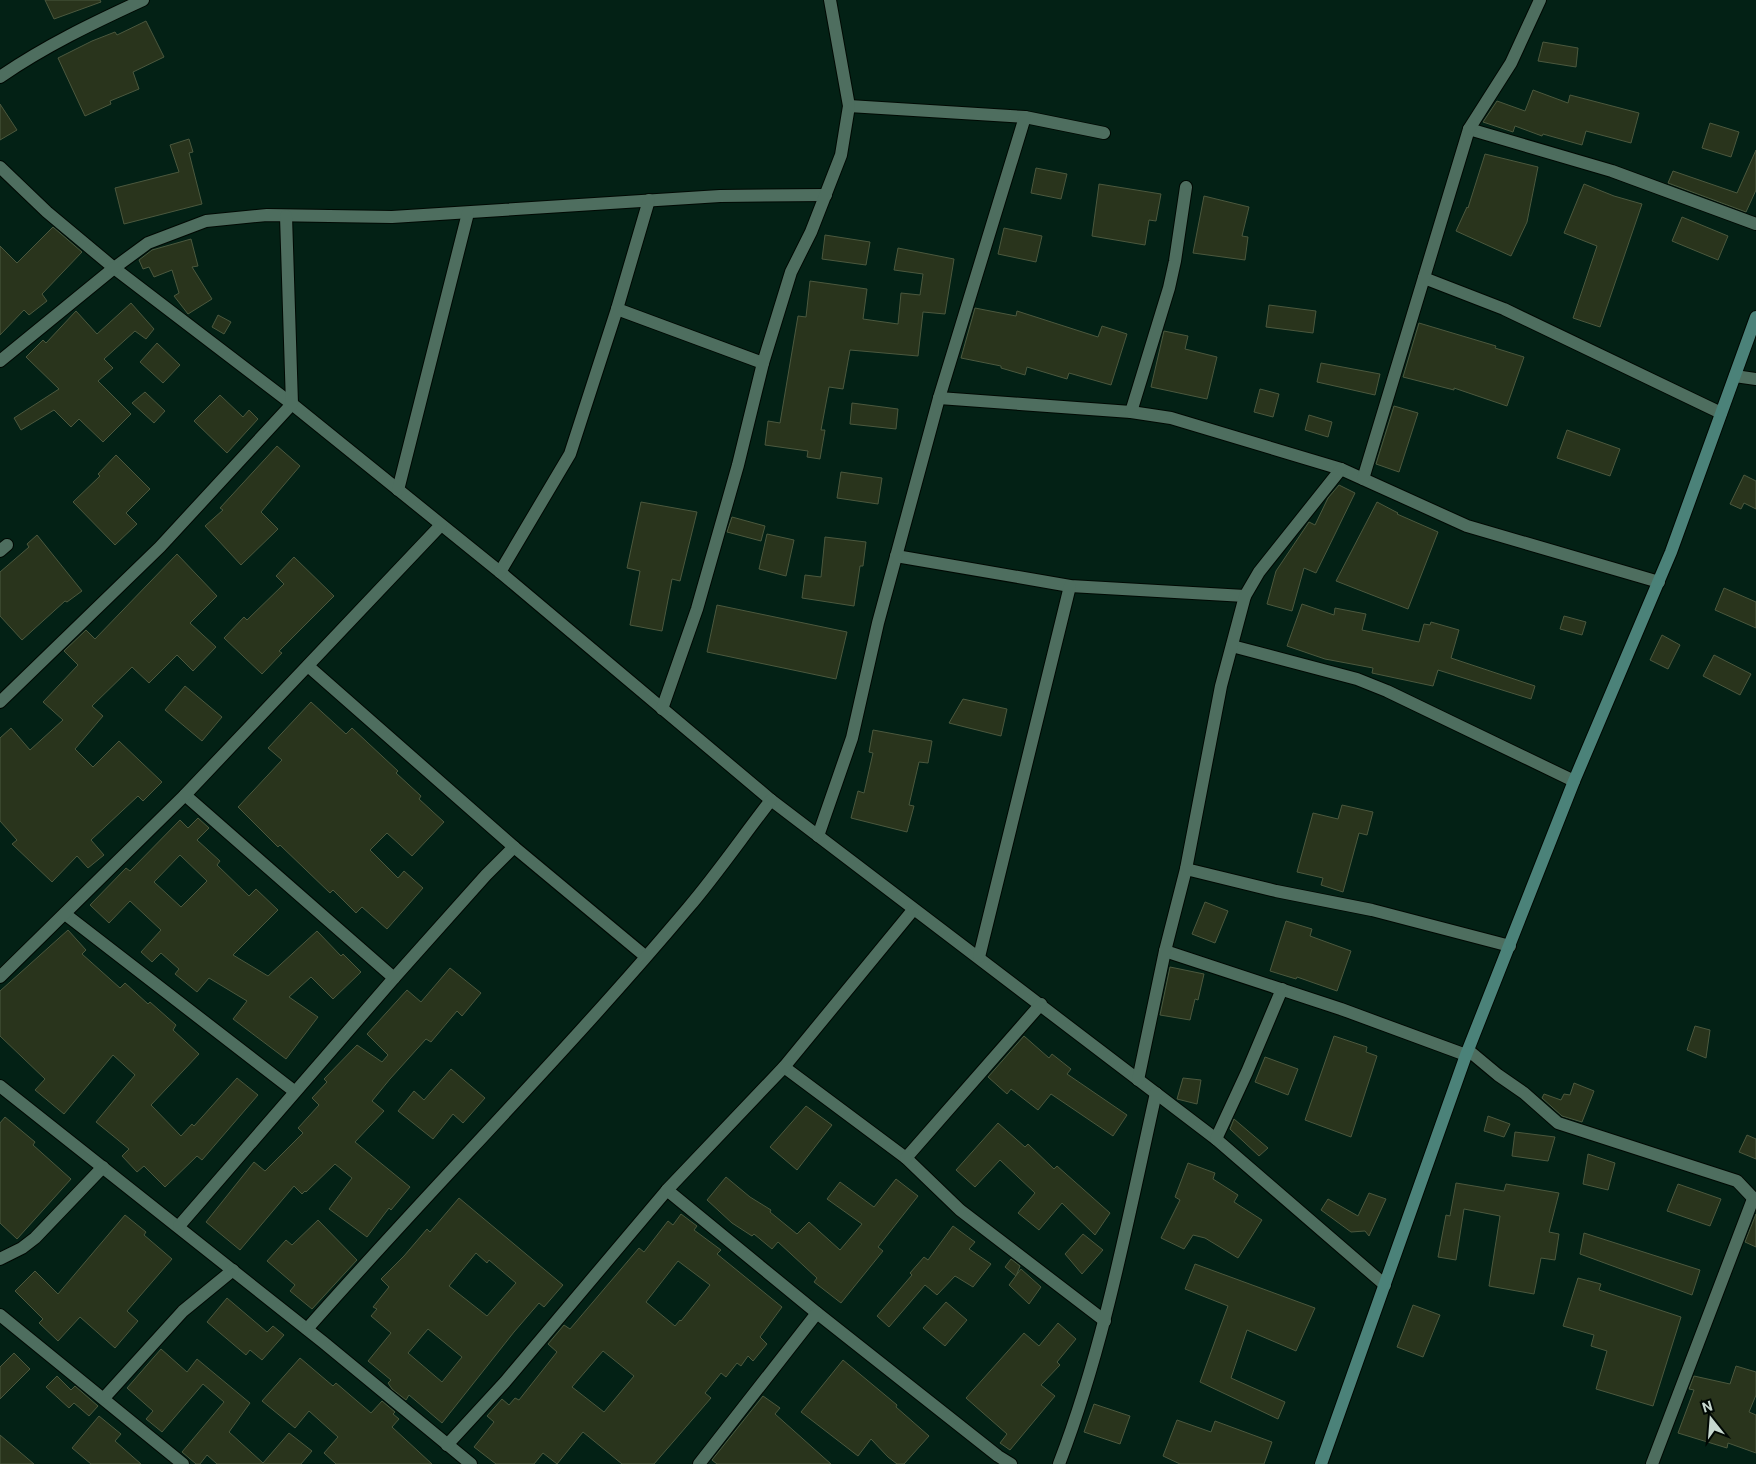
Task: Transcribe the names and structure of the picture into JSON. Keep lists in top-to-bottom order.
{
  "north": "top"
}
